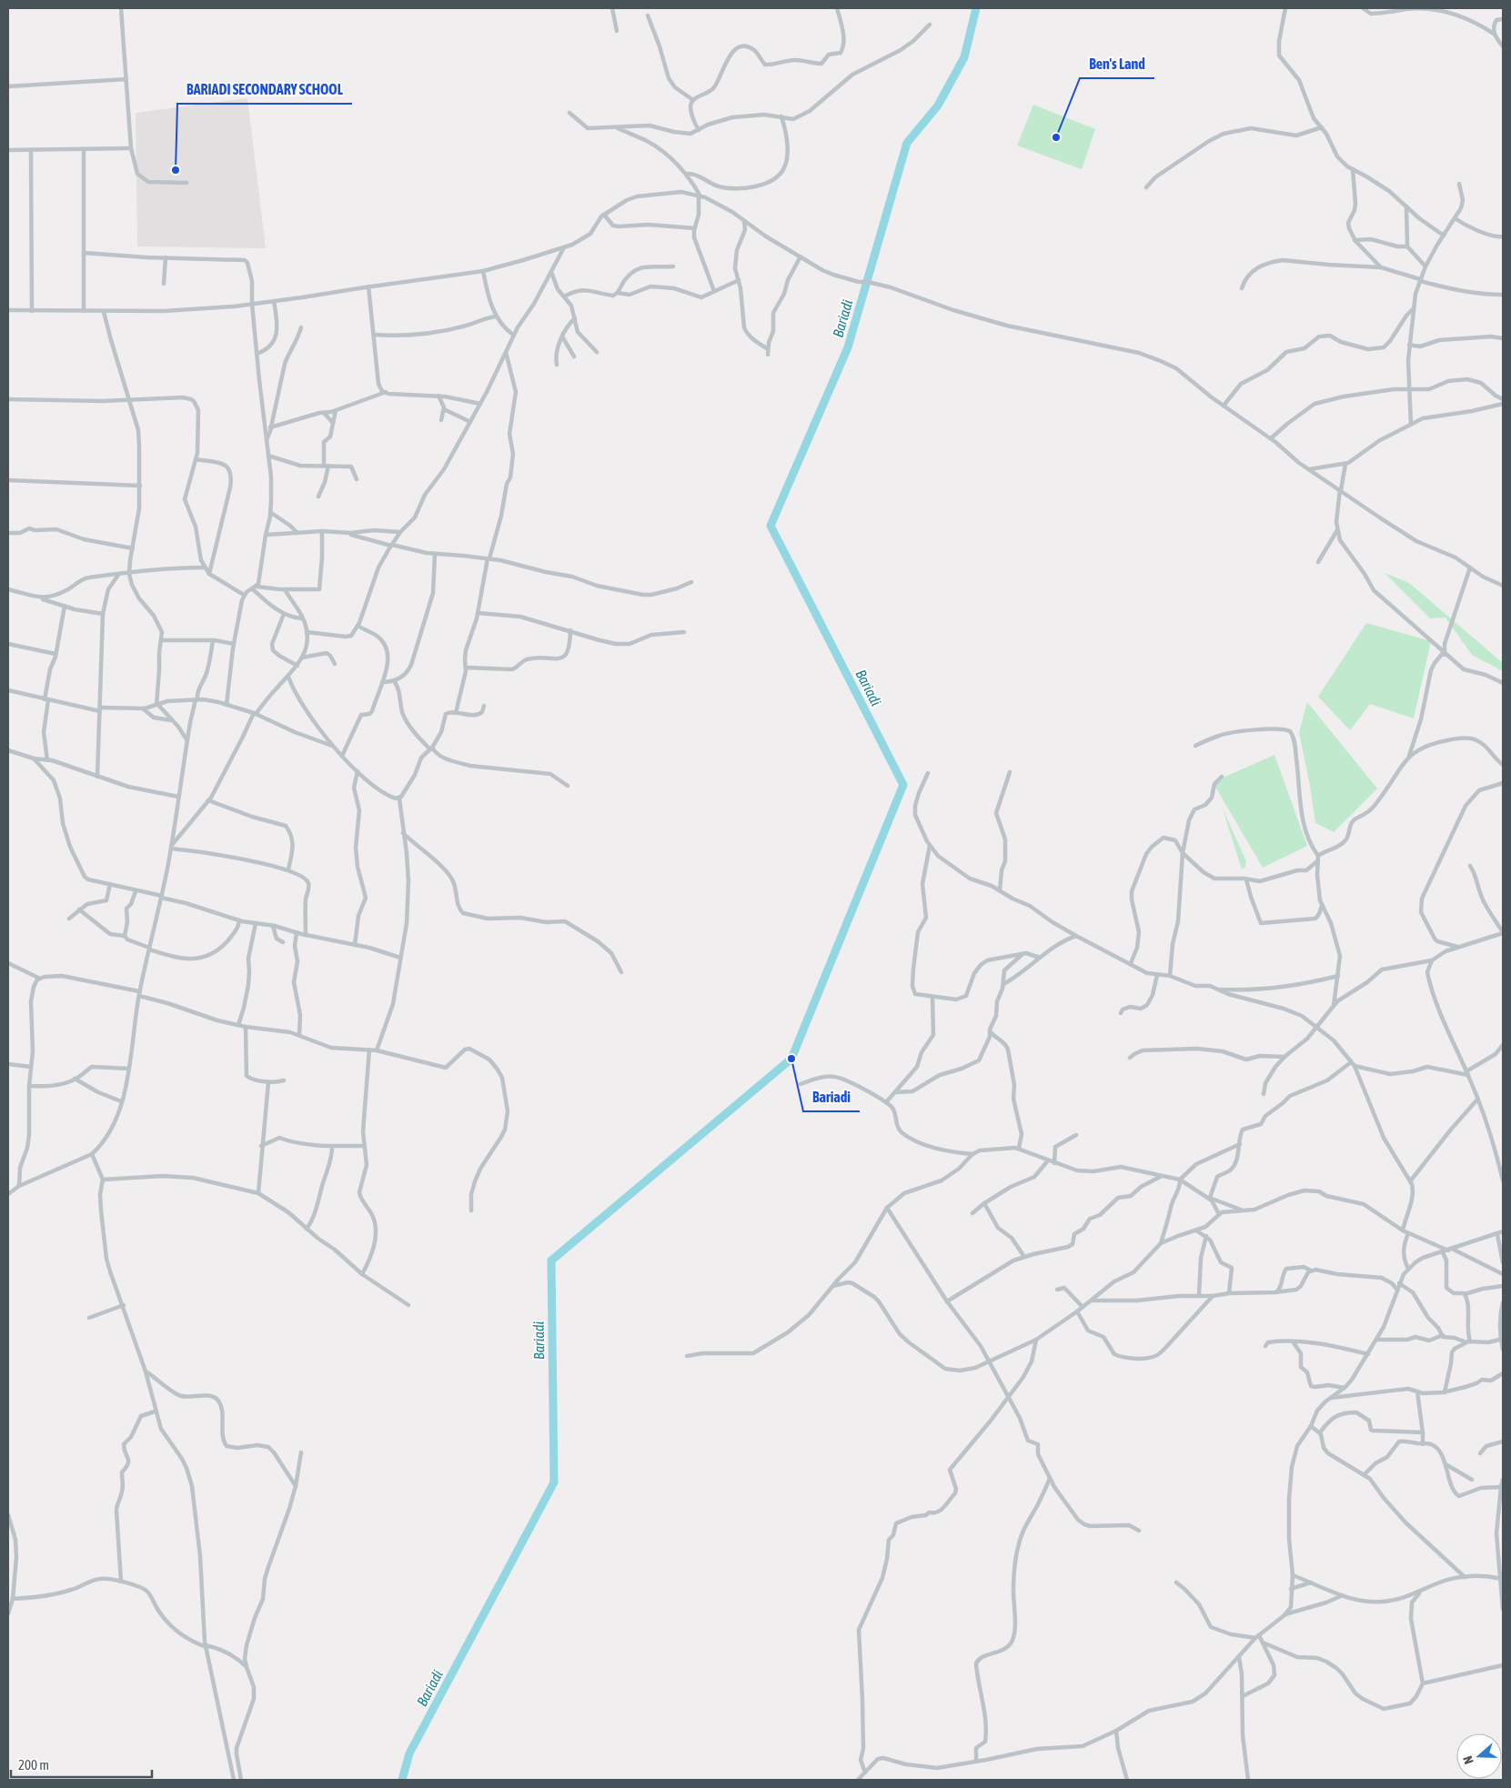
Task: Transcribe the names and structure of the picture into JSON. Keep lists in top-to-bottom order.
{
  "water": ["Bariadi"],
  "places": ["Ben's Land", "BARIADI SECONDARY SCHOOL", "Bariadi"],
  "scale_bar": "200 m",
  "north": "left"
}
